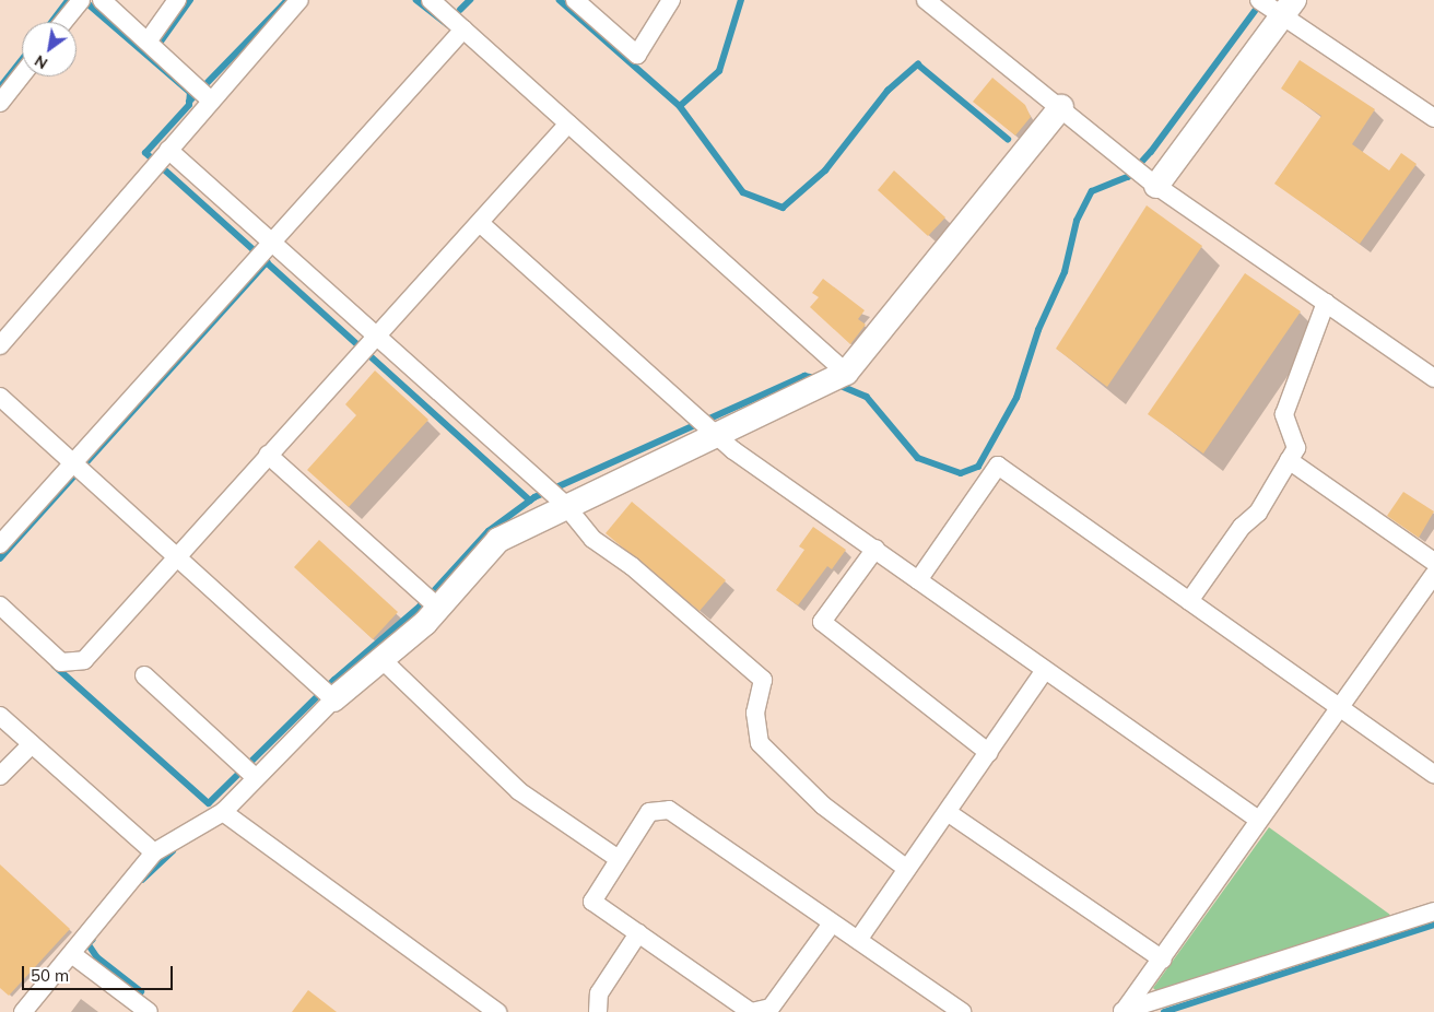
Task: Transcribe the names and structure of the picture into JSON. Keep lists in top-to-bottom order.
{
  "scale_bar": "50 m",
  "north": "bottom left"
}
